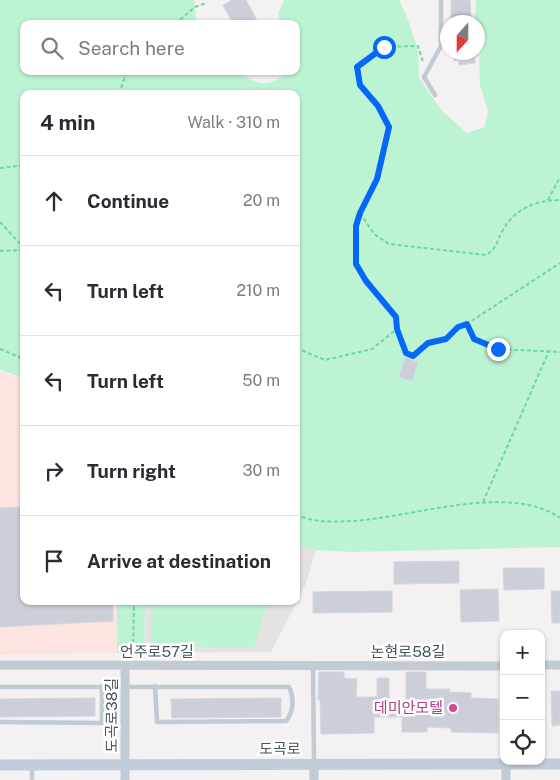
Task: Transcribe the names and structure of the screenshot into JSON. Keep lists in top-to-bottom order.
{
  "streets": {
    "main road": ["도곡로"],
    "street": ["언주로57길", "논현로58길", "도곡로38길"]
  },
  "crossings": [
    ["언주로57길", "논현로58길"],
    ["언주로57길", "도곡로38길"],
    ["도곡로38길", "도곡로"]
  ],
  "places": ["데미안모텔"],
  "north": "bottom",
  "page": {
    "search": "Search here",
    "heading": ["4 min", "Walk · 310 m"],
    "list": [
      ["Continue", "20 m"],
      ["Turn left", "210 m"],
      ["Turn left", "50 m"],
      ["Turn right", "30 m"],
      "Arrive at destination"
    ],
    "map_buttons": ["+", "−"]
  }
}
